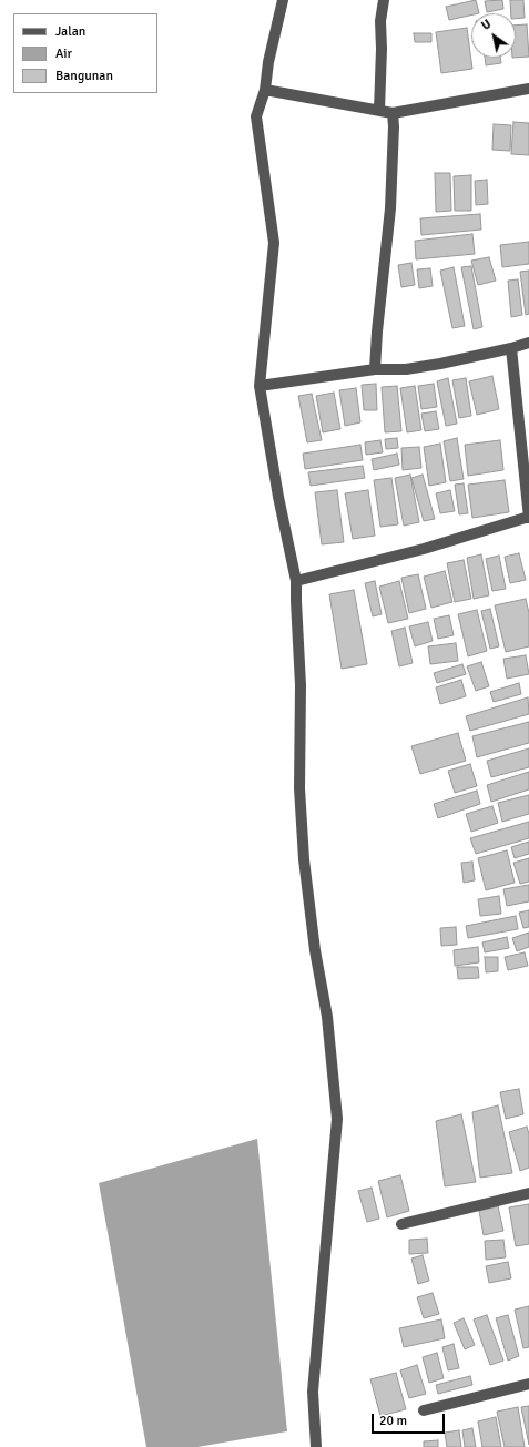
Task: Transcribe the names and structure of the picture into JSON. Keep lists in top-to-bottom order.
{
  "legend": ["Jalan", "Air", "Bangunan"],
  "scale_bar": "20 m",
  "north": "top left"
}
